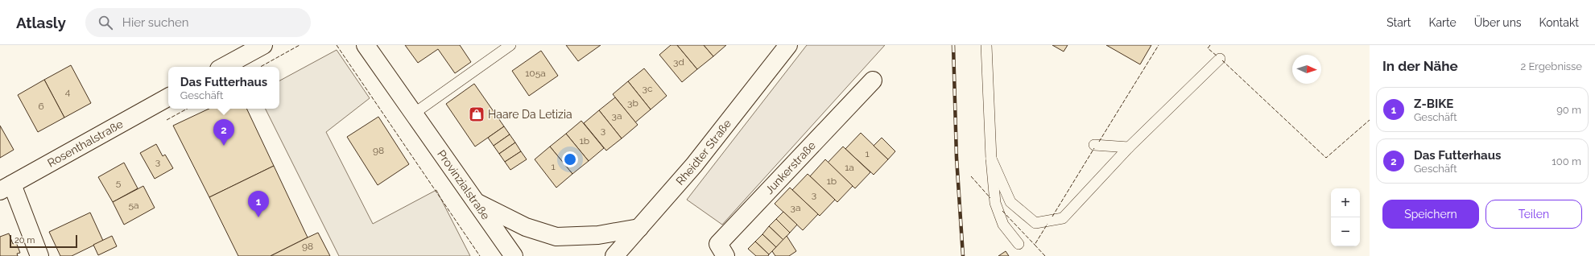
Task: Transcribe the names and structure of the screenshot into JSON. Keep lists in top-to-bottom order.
{
  "streets": {
    "street": [
      "Rosenthalstraße",
      "Rheidter Straße",
      "Junkerstraße",
      "Provinzialstraße"
    ]
  },
  "places": {
    "shop": ["Haare Da Letizia"]
  },
  "house_numbers": [
    "3d",
    "105a",
    "3c",
    "4",
    "3b",
    "6",
    "3a",
    "3",
    "1b",
    "98",
    "1",
    "3",
    "1",
    "1a",
    "1b",
    "5",
    "3",
    "5a",
    "3a",
    "98"
  ],
  "scale_bar": "20 m",
  "north": "right",
  "page": {
    "header": "Atlasly",
    "search": "Hier suchen",
    "nav": [
      "Start",
      "Karte",
      "Über uns",
      "Kontakt"
    ],
    "heading": ["In der Nähe", "2 Ergebnisse"],
    "popup": ["Das Futterhaus", "Geschäft"],
    "list": [
      {
        "mark": "1",
        "name": "Z-BIKE",
        "note": "Geschäft",
        "value": "90 m"
      },
      {
        "mark": "2",
        "name": "Das Futterhaus",
        "note": "Geschäft",
        "value": "100 m"
      }
    ],
    "pins": ["2", "1"],
    "map_buttons": ["+", "−"],
    "buttons": ["Speichern", "Teilen"],
    "scale": "20 m"
  }
}
